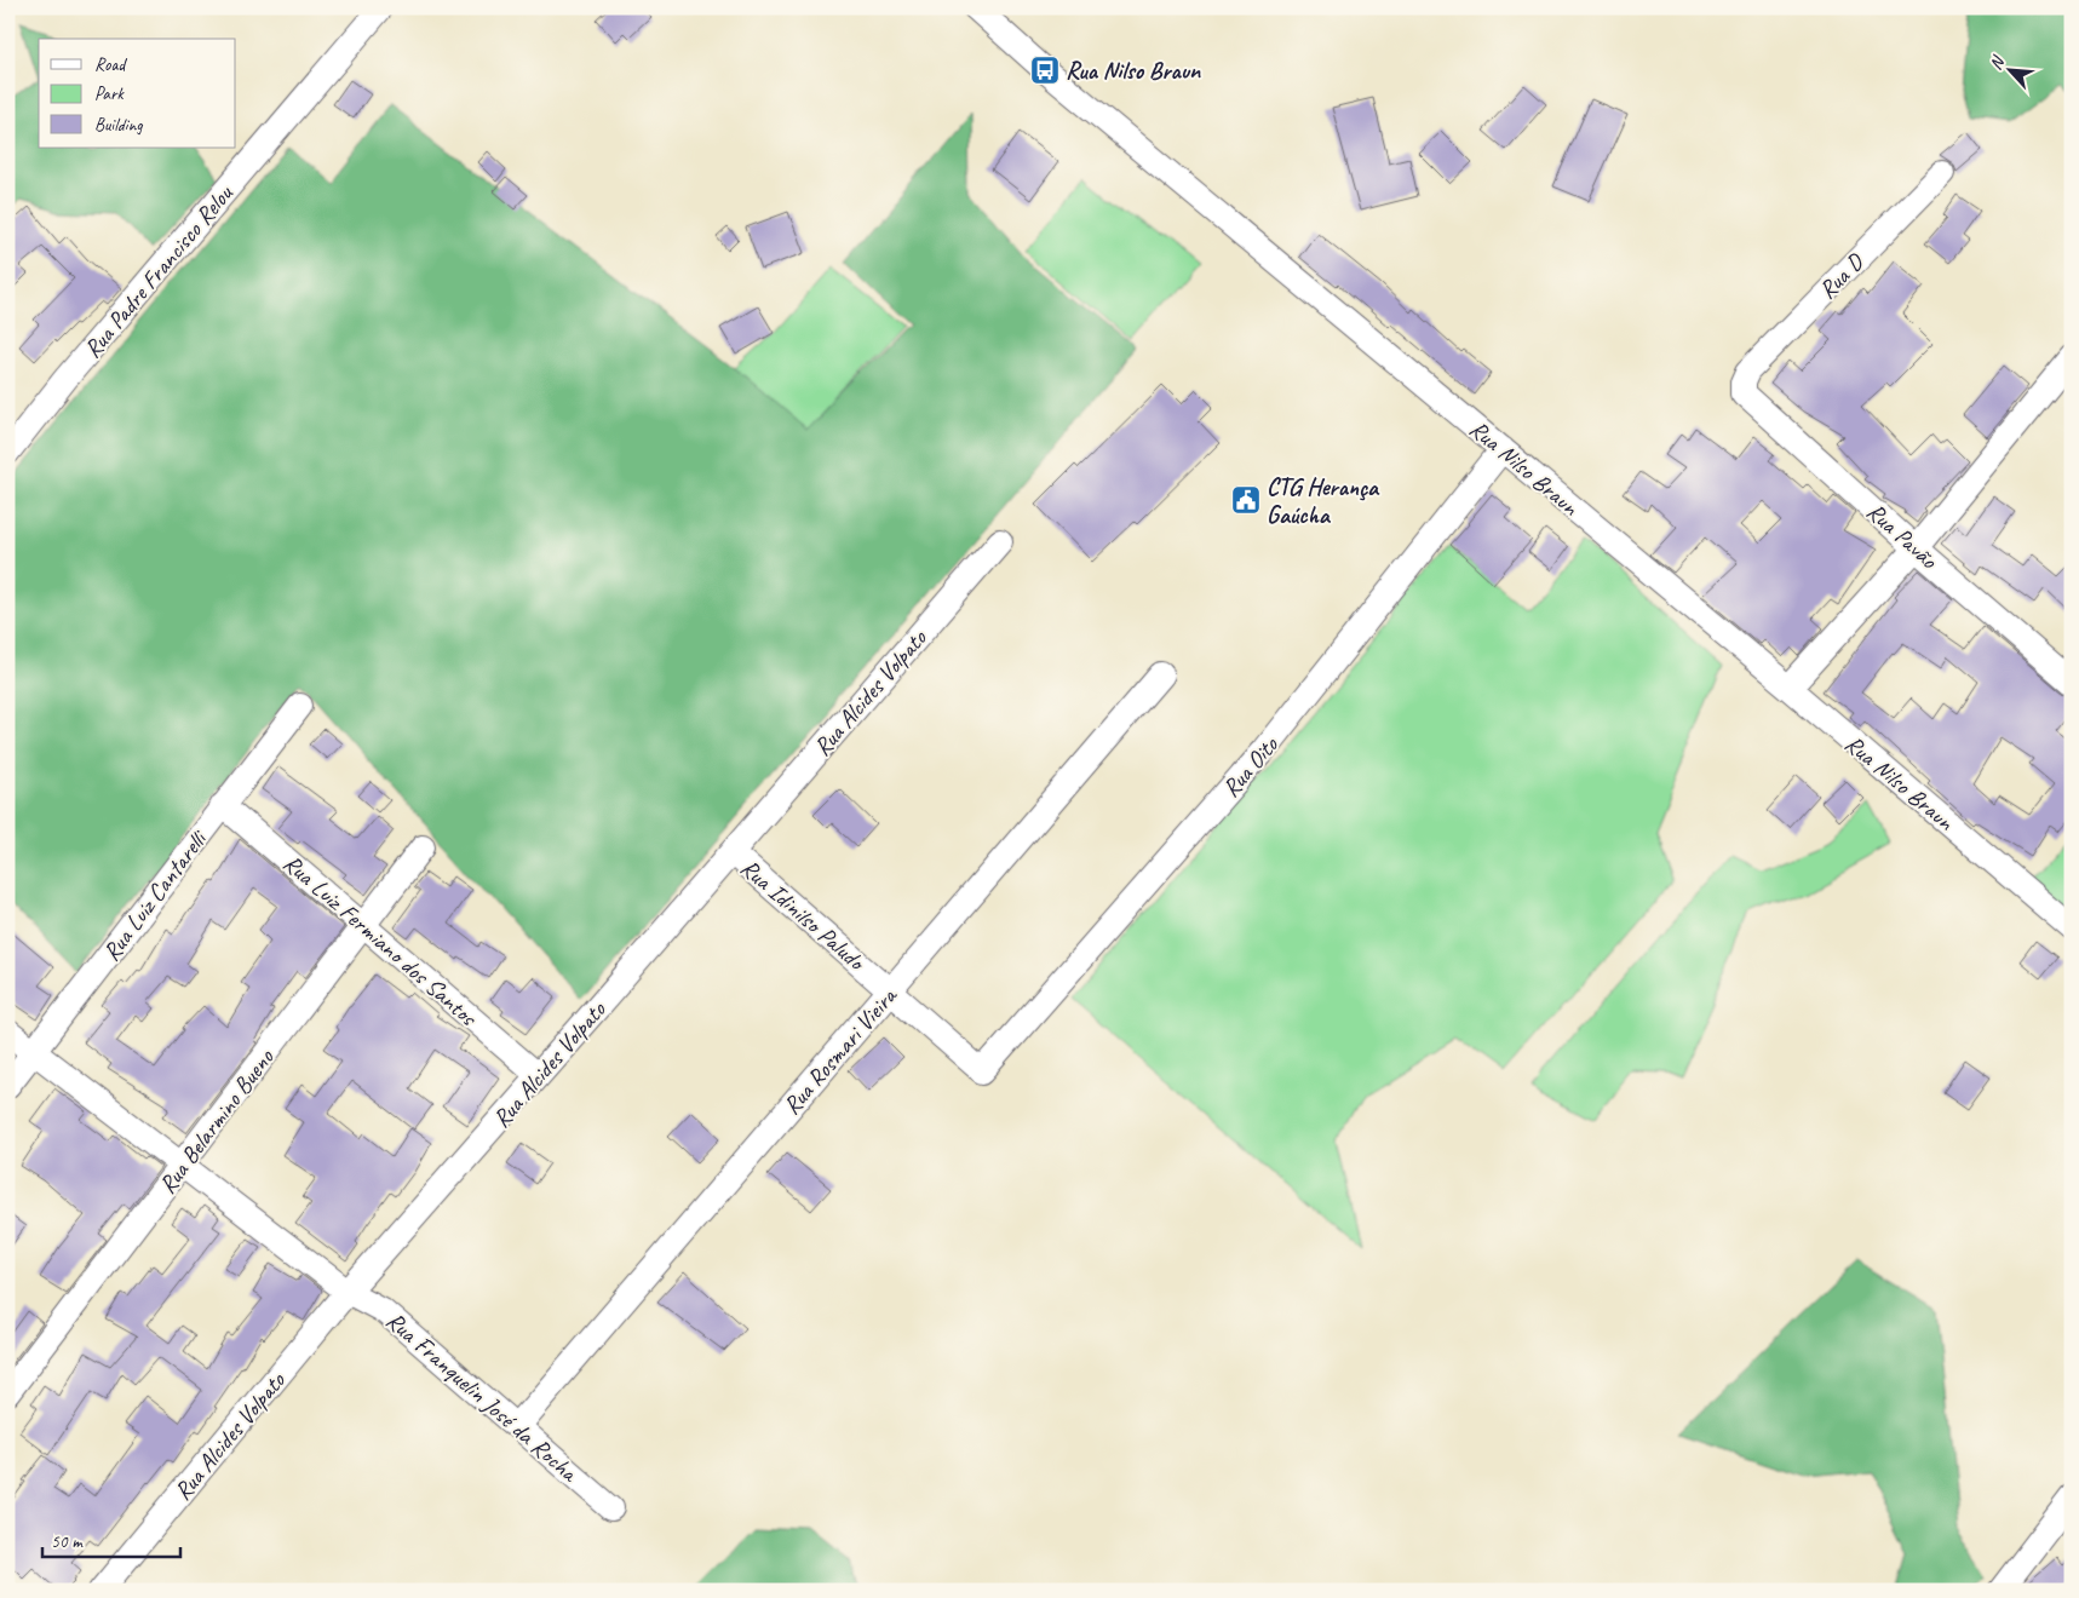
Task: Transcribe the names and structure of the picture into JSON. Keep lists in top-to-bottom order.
{
  "streets": {
    "street": [
      "Rua Padre Francisco Relou",
      "Rua D",
      "Rua Nilso Braun",
      "Rua Pavão",
      "Rua Alcides Volpato",
      "Rua Oito",
      "Rua Luiz Cantarelli",
      "Rua Idinilso Paludo",
      "Rua Luiz Fermiano dos Santos",
      "Rua Rosmari Vieira",
      "Rua Belarmino Bueno",
      "Rua Franquelin José da Rocha"
    ]
  },
  "crossings": [
    ["Rua D", "Rua Pavão"],
    ["Rua Nilso Braun", "Rua Oito"],
    ["Rua Alcides Volpato", "Rua Idinilso Paludo"],
    ["Rua Alcides Volpato", "Rua Luiz Fermiano dos Santos"],
    ["Rua Alcides Volpato", "Rua Franquelin José da Rocha"],
    ["Rua Oito", "Rua Idinilso Paludo"],
    ["Rua Luiz Cantarelli", "Rua Luiz Fermiano dos Santos"],
    ["Rua Luiz Cantarelli", "Rua Franquelin José da Rocha"],
    ["Rua Idinilso Paludo", "Rua Rosmari Vieira"],
    ["Rua Luiz Fermiano dos Santos", "Rua Belarmino Bueno"],
    ["Rua Rosmari Vieira", "Rua Franquelin José da Rocha"],
    ["Rua Belarmino Bueno", "Rua Franquelin José da Rocha"]
  ],
  "places": {
    "bus stop": ["Rua Nilso Braun"],
    "public building": ["CTG Herança Gaúcha"]
  },
  "legend": ["Road", "Park", "Building"],
  "scale_bar": "50 m",
  "north": "top left"
}
